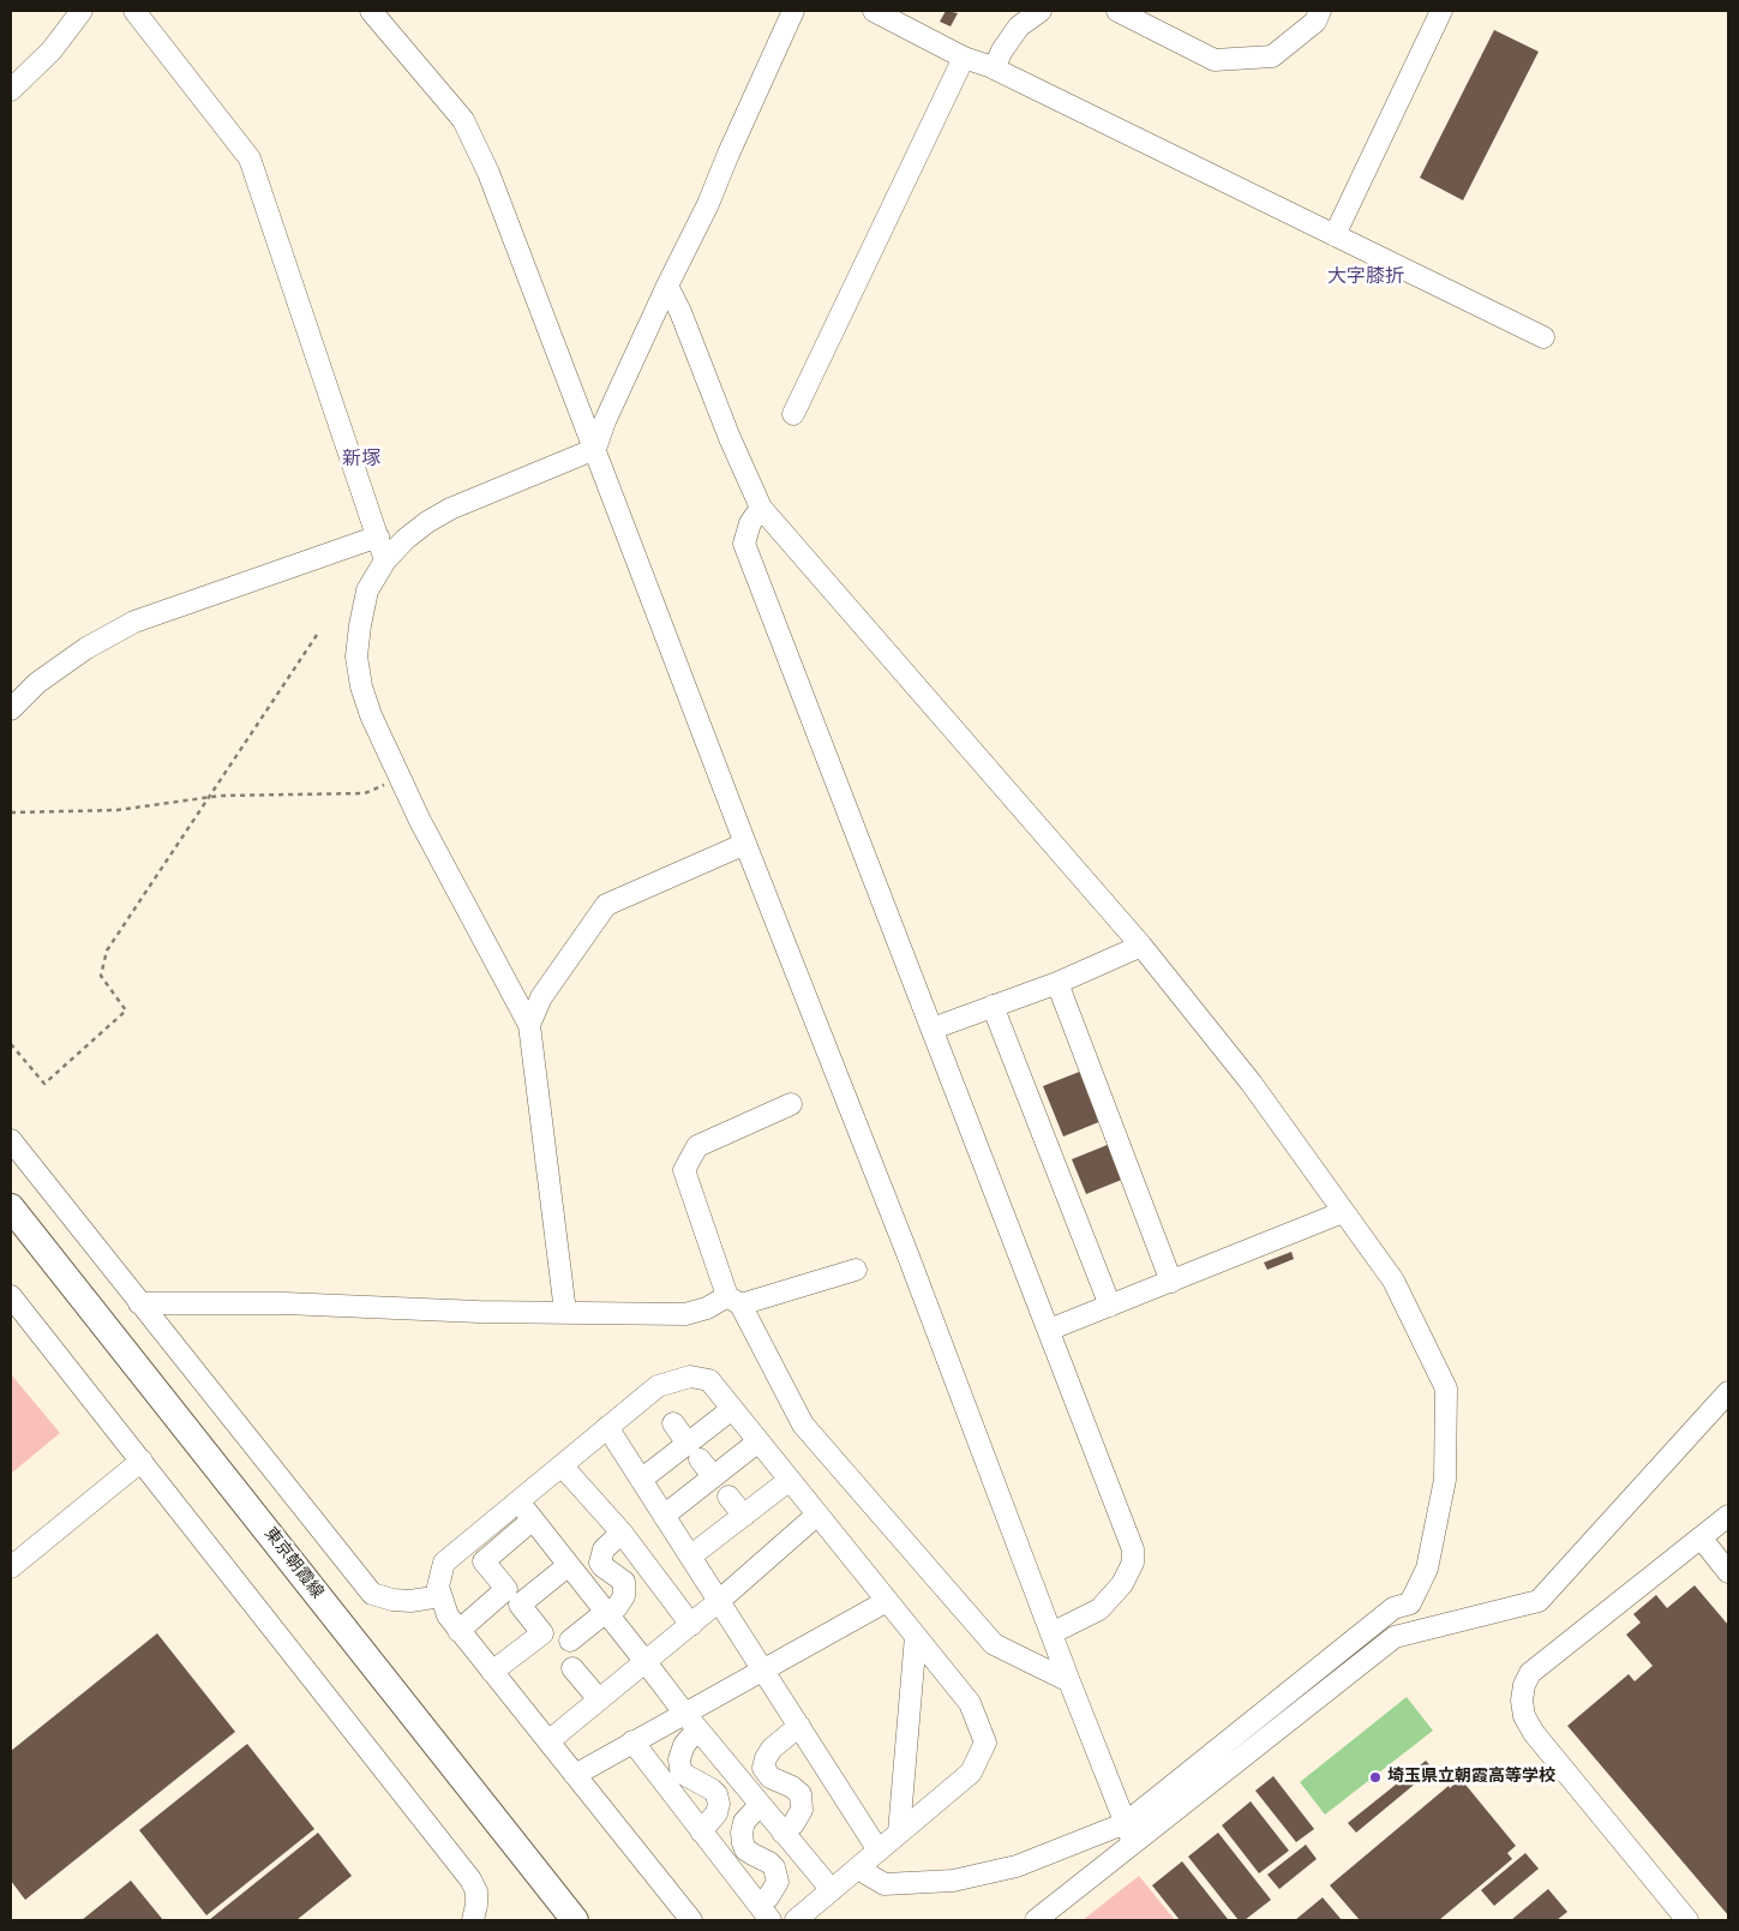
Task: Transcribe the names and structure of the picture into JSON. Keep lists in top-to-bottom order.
{
  "streets": {
    "main road": ["東京朝霞線"]
  },
  "districts": ["大字膝折", "新塚"],
  "places": ["埼玉県立朝霞高等学校"]
}
